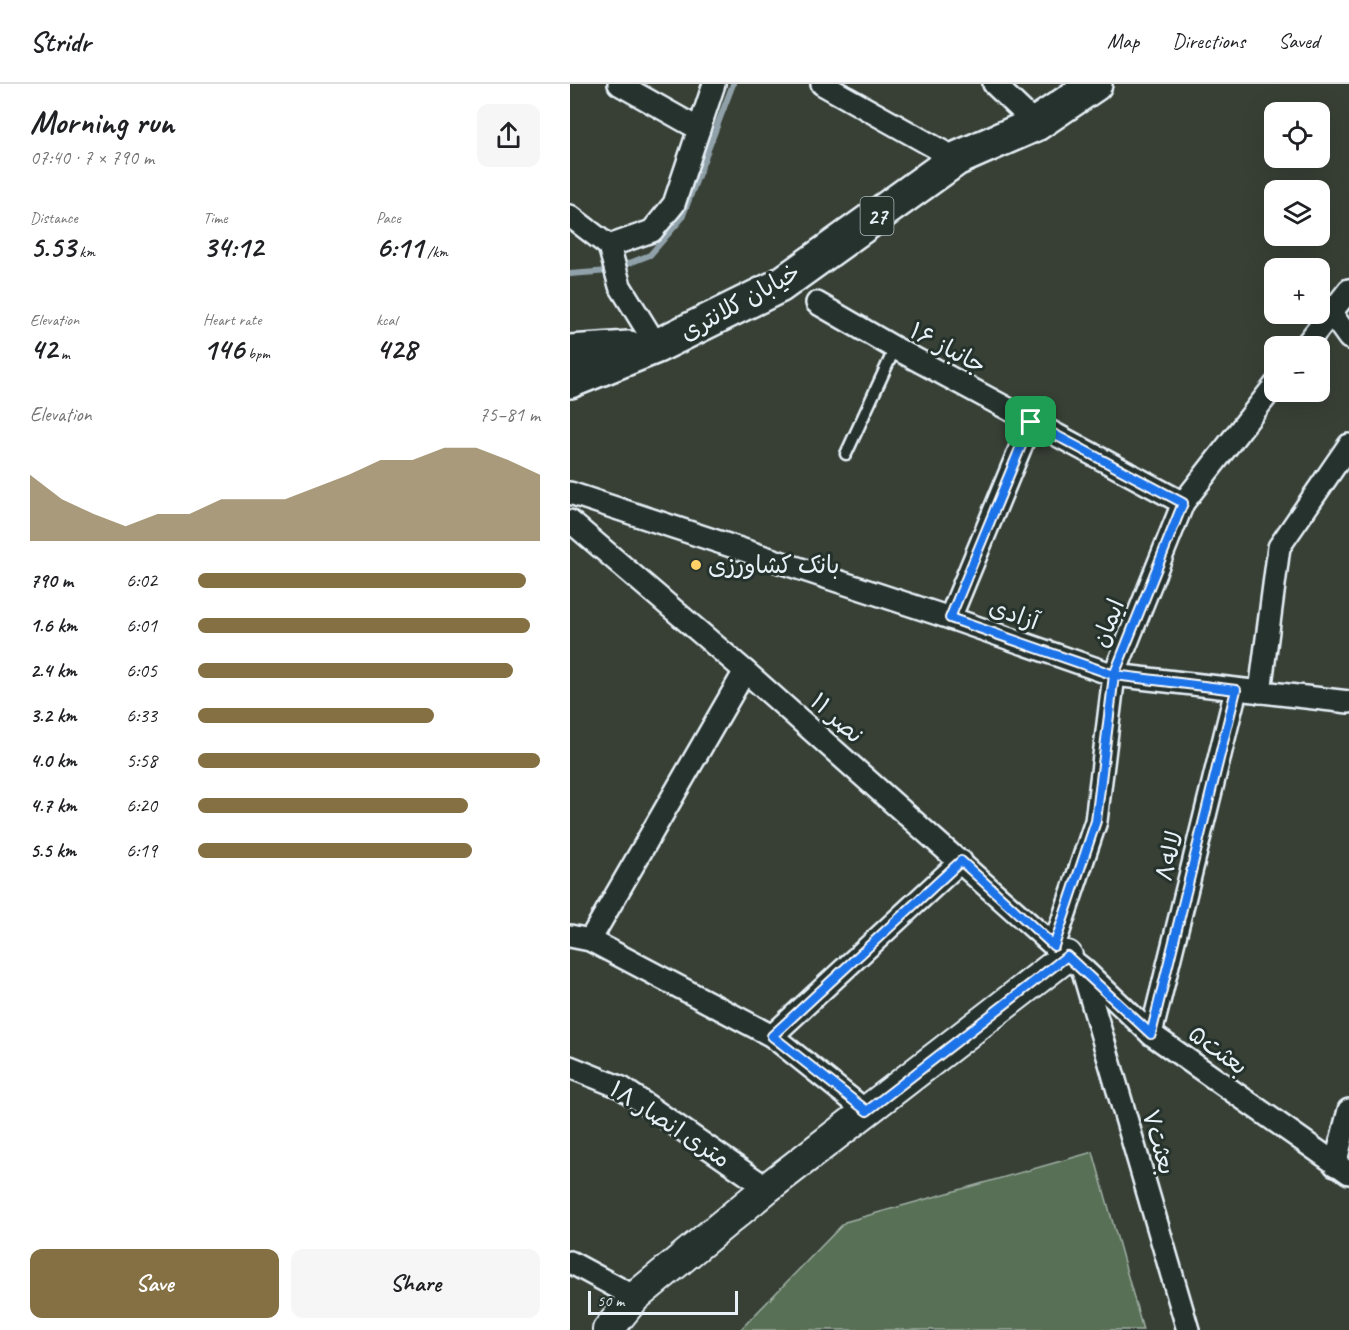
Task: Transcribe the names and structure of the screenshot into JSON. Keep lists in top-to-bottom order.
{
  "streets": {
    "main road": ["27", "خیابان کلانتری"],
    "street": [
      "جانباز ۱۶",
      "آزادی",
      "ایمان",
      "نصر ۱۱",
      "لاله۸",
      "بعثت۵",
      "۱۸ متری انصار",
      "بعثت۷"
    ]
  },
  "crossings": [
    ["جانباز ۱۶", "ایمان"],
    ["آزادی", "ایمان"],
    ["آزادی", "لاله۸"],
    ["ایمان", "نصر ۱۱"],
    ["ایمان", "بعثت۵"],
    ["ایمان", "بعثت۷"],
    ["نصر ۱۱", "بعثت۵"],
    ["نصر ۱۱", "بعثت۷"],
    ["لاله۸", "بعثت۵"],
    ["بعثت۵", "بعثت۷"]
  ],
  "places": ["بانک کشاورزی"],
  "scale_bar": "50 m",
  "page": {
    "header": "Stridr",
    "nav": ["Map", "Directions", "Saved"],
    "heading": ["Morning run", "07:40 · 7 × 790 m"],
    "map_buttons": ["+", "−"],
    "stats": [
      ["Distance", "5.53 km"],
      ["Time", "34:12"],
      ["Pace", "6:11 /km"],
      ["Elevation", "42 m"],
      ["Heart rate", "146 bpm"],
      ["kcal", "428"]
    ],
    "chart": ["Elevation", "75–81 m"],
    "list": [
      {
        "name": "790 m",
        "note": "6:02"
      },
      {
        "name": "1.6 km",
        "note": "6:01"
      },
      {
        "name": "2.4 km",
        "note": "6:05"
      },
      {
        "name": "3.2 km",
        "note": "6:33"
      },
      {
        "name": "4.0 km",
        "note": "5:58"
      },
      {
        "name": "4.7 km",
        "note": "6:20"
      },
      {
        "name": "5.5 km",
        "note": "6:19"
      }
    ],
    "buttons": ["Save", "Share"],
    "scale": "50 m"
  }
}
